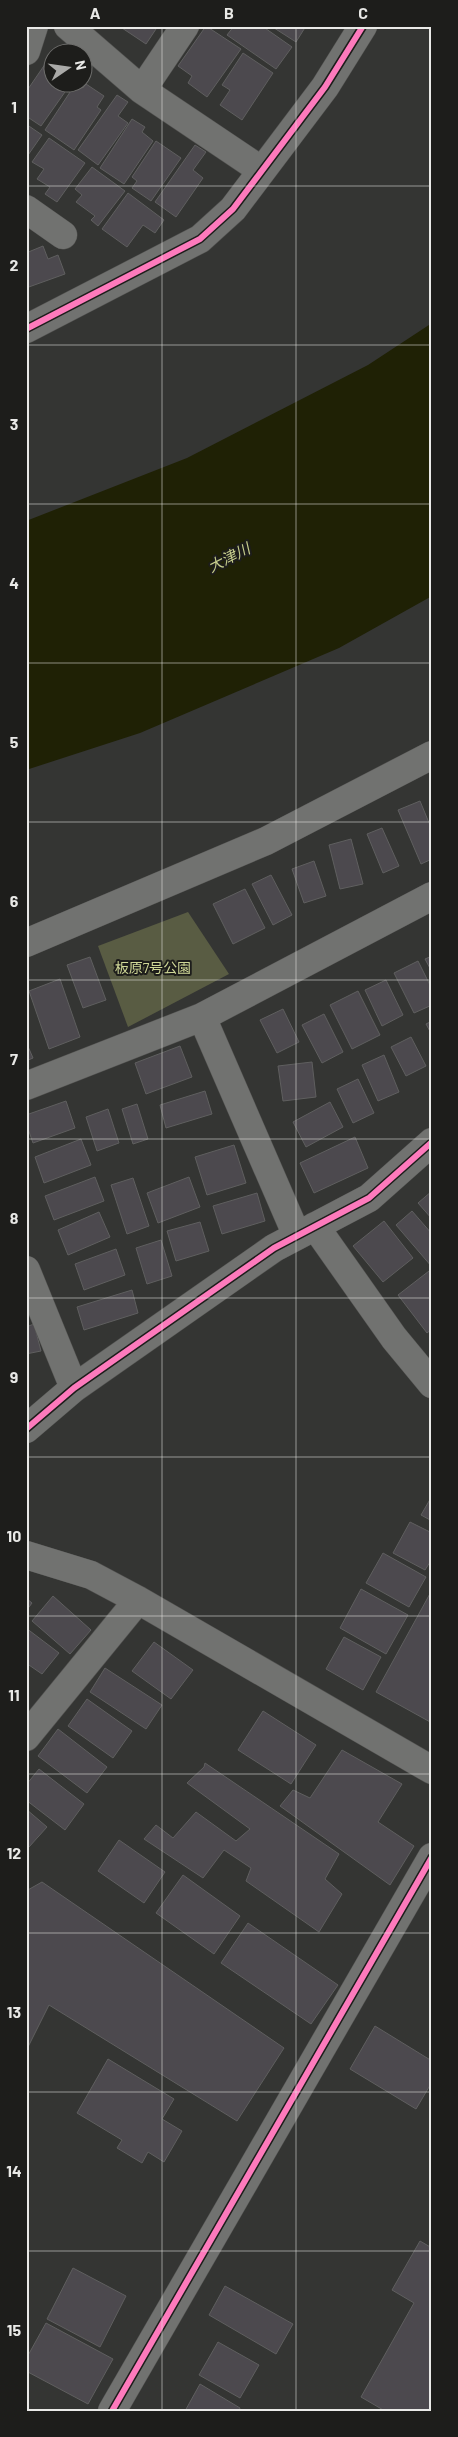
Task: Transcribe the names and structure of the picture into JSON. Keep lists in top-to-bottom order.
{
  "water": ["大津川"],
  "parks": ["板原7号公園"],
  "north": "right",
  "grid": {
    "columns": ["A", "B", "C"],
    "rows": [
      "1",
      "2",
      "3",
      "4",
      "5",
      "6",
      "7",
      "8",
      "9",
      "10",
      "11",
      "12",
      "13",
      "14",
      "15"
    ]
  }
}
